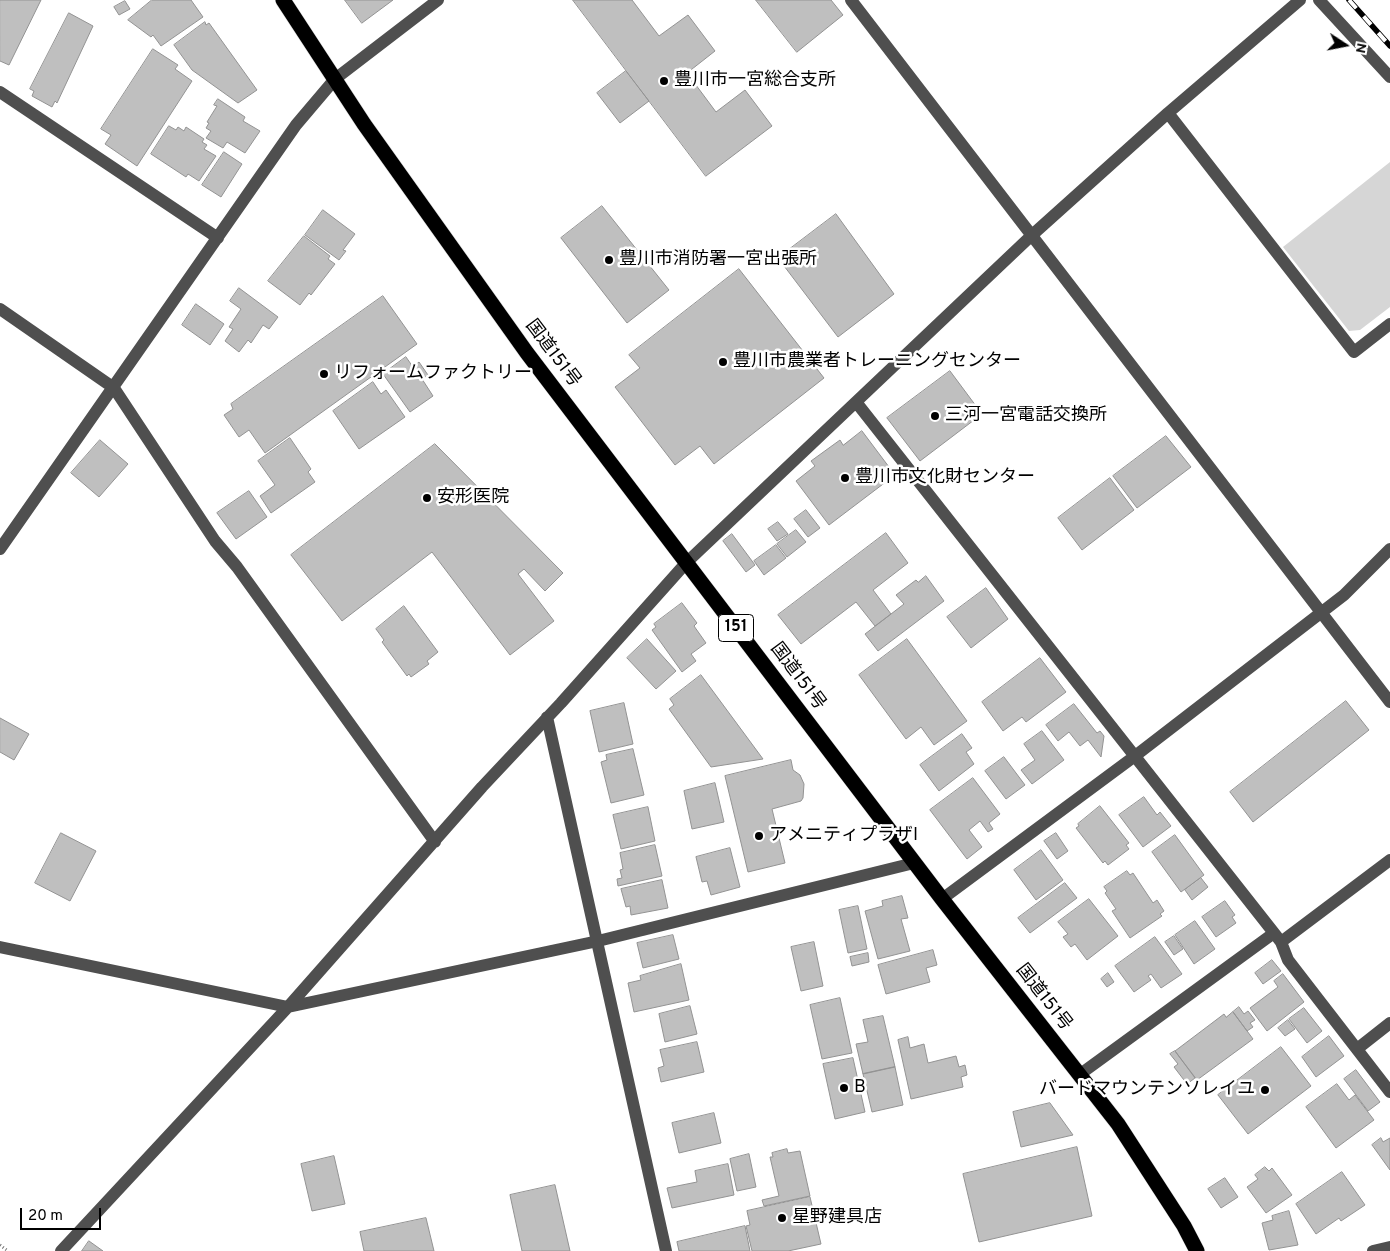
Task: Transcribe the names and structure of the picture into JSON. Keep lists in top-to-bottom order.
{
  "streets": {
    "highway": ["国道151号", "151"]
  },
  "places": [
    "豊川市一宮総合支所",
    "豊川市消防署一宮出張所",
    "豊川市農業者トレーニングセンター",
    "リフォームファクトリー",
    "三河一宮電話交換所",
    "豊川市文化財センター",
    "安形医院",
    "アメニティプラザI",
    "B",
    "バードマウンテンソレイユ",
    "星野建具店"
  ],
  "scale_bar": "20 m",
  "north": "right"
}
